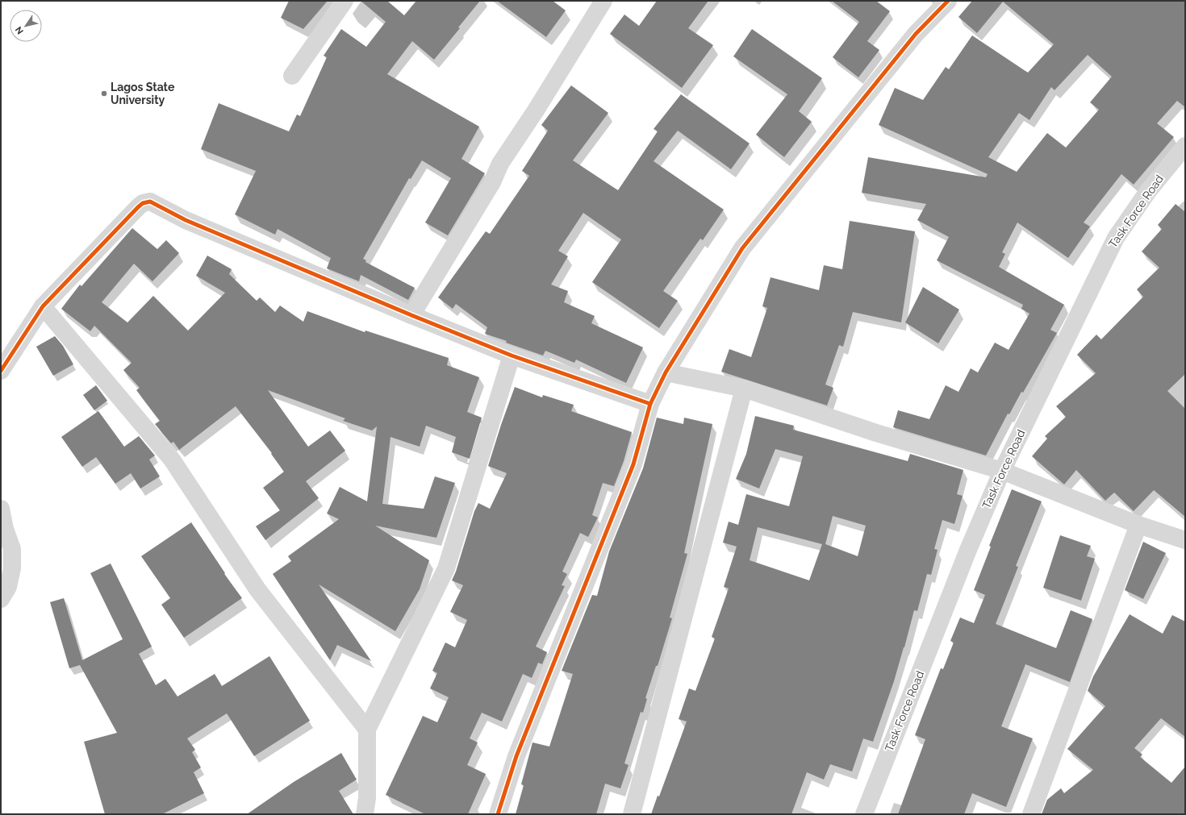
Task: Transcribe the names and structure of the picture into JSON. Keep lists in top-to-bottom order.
{
  "streets": {
    "street": ["Task Force Road"]
  },
  "places": ["Lagos State University"],
  "north": "bottom left"
}
